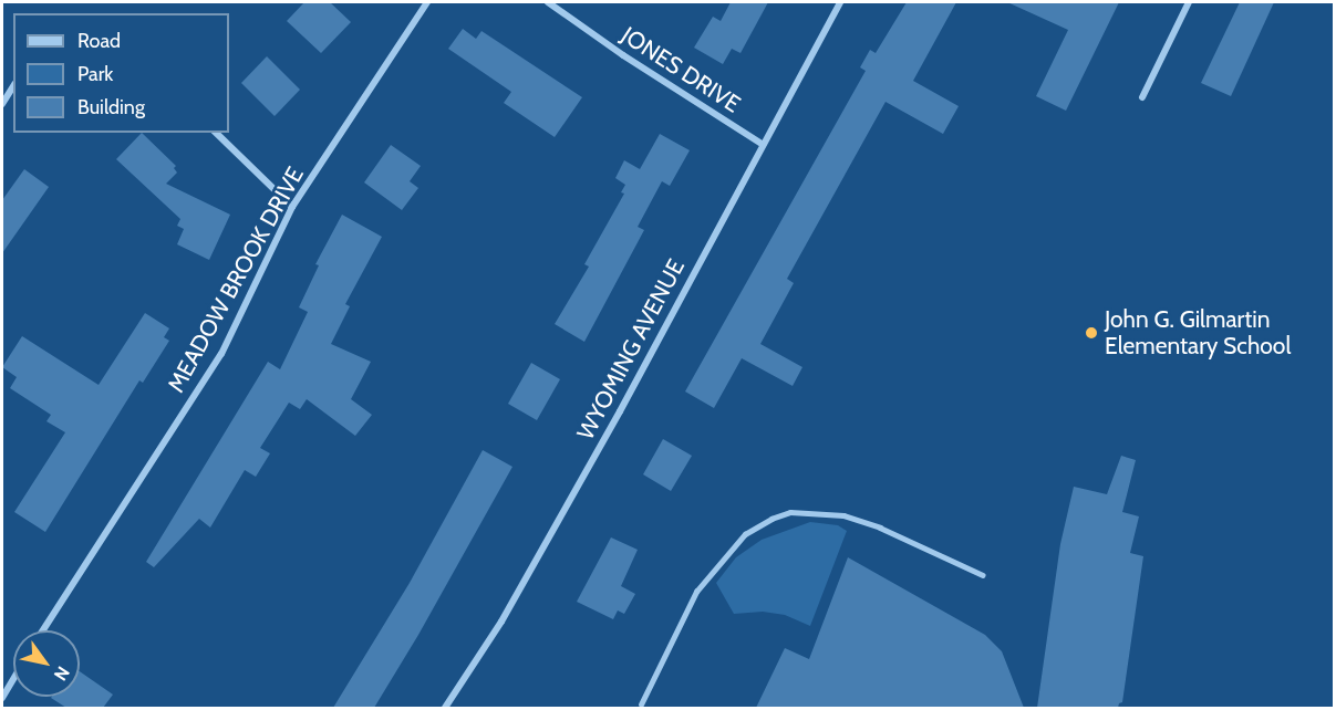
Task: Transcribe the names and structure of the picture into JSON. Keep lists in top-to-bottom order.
{
  "streets": {
    "street": ["JONES DRIVE", "MEADOW BROOK DRIVE", "WYOMING AVENUE"]
  },
  "crossings": [
    ["JONES DRIVE", "WYOMING AVENUE"]
  ],
  "places": ["John G. Gilmartin Elementary School"],
  "legend": ["Road", "Park", "Building"],
  "north": "bottom right"
}
